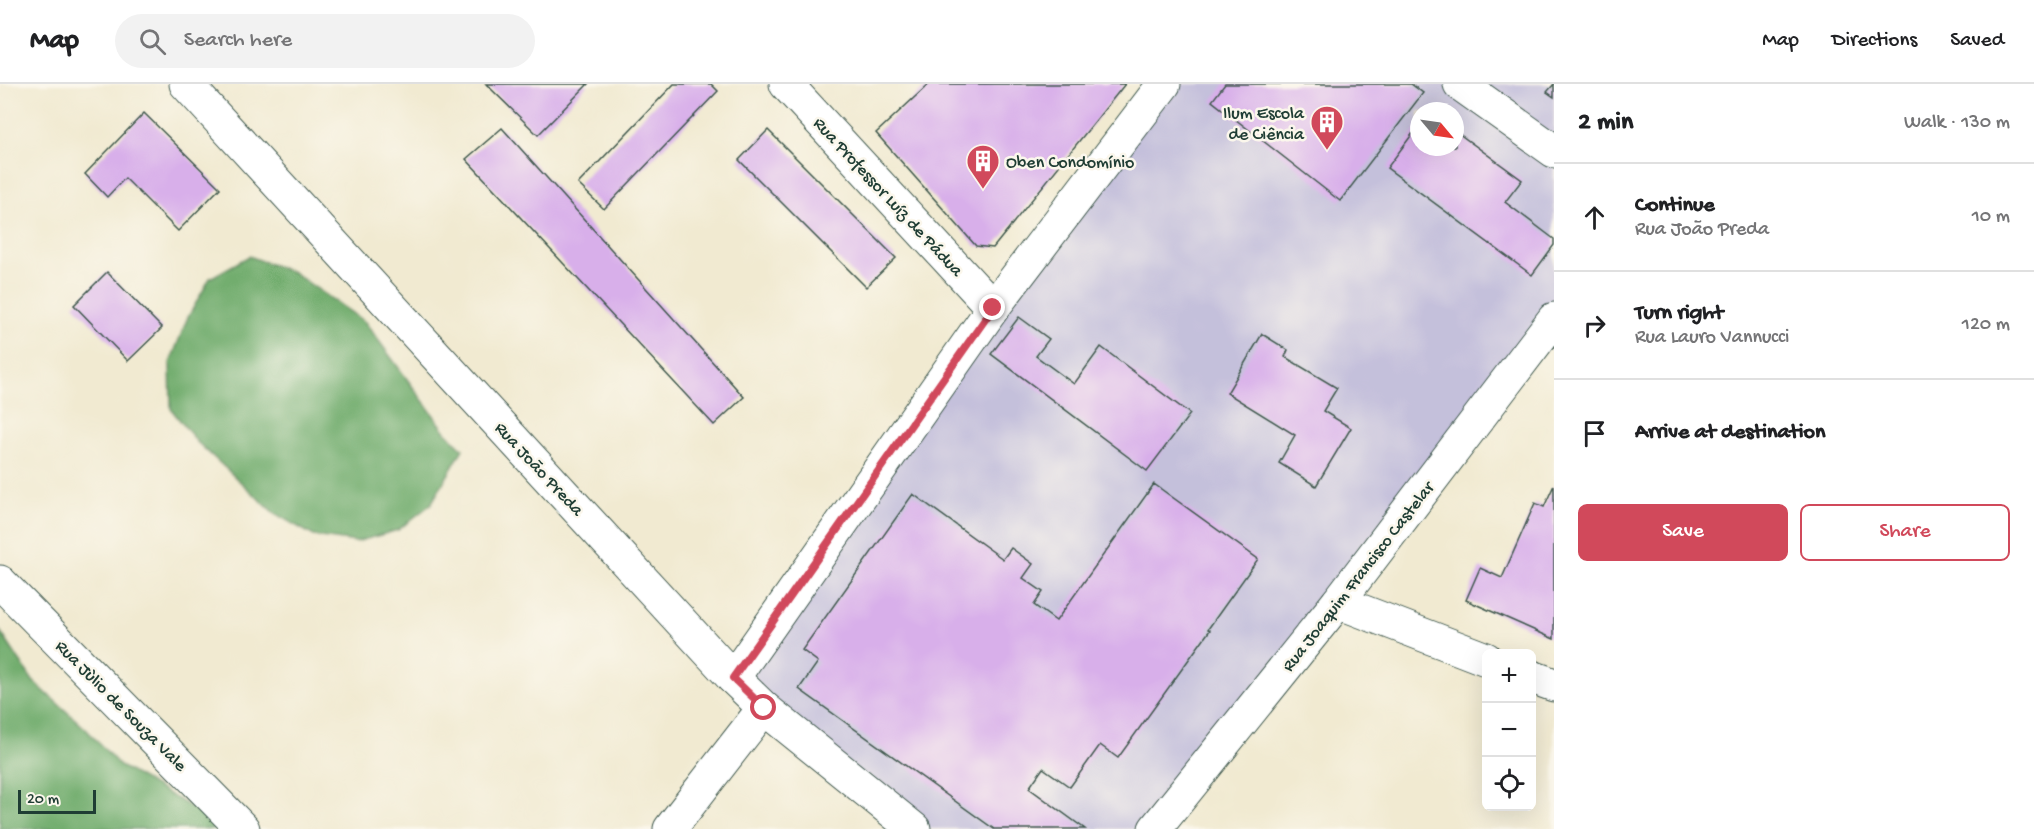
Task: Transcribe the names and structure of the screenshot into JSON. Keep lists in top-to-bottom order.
{
  "streets": {
    "street": [
      "Rua Professor Luíz de Pádua",
      "Rua João Preda",
      "Rua Joaquim Francisco Castelar",
      "Rua Jùlio de Souza Vale"
    ]
  },
  "places": {
    "building": ["Ilum Escola de Ciência", "Oben Condomínio"]
  },
  "scale_bar": "20 m",
  "north": "bottom right",
  "page": {
    "header": "Map",
    "search": "Search here",
    "nav": ["Map", "Directions", "Saved"],
    "heading": ["2 min", "Walk · 130 m"],
    "list": [
      ["Continue", "Rua João Preda", "10 m"],
      ["Turn right", "Rua Lauro Vannucci", "120 m"],
      "Arrive at destination"
    ],
    "buttons": ["Save", "Share"],
    "map_buttons": ["+", "−"],
    "scale": "20 m"
  }
}
